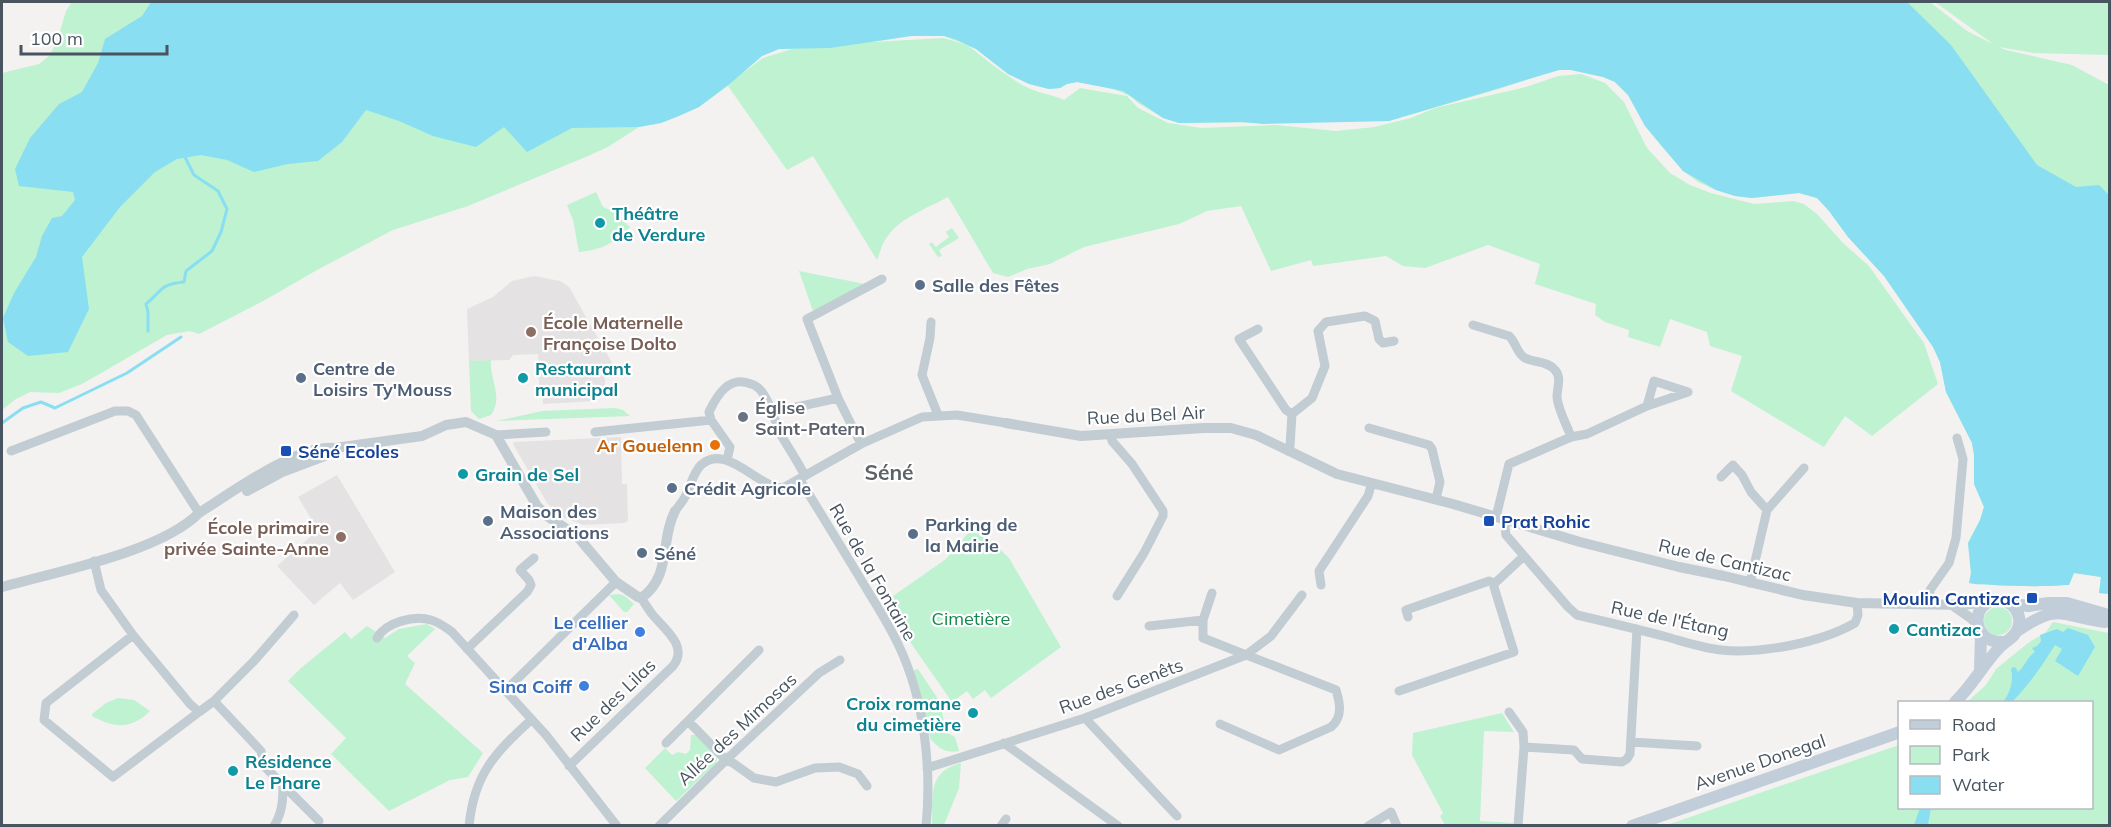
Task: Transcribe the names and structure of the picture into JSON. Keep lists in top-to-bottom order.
{
  "streets": {
    "main road": ["Avenue Donegal"],
    "street": [
      "Rue du Bel Air",
      "Rue de Cantizac",
      "Rue de la Fontaine",
      "Rue de l'Étang",
      "Rue des Genêts",
      "Rue des Lilas",
      "Allée des Mimosas"
    ]
  },
  "crossings": [
    ["Rue du Bel Air", "Rue de Cantizac"],
    ["Rue du Bel Air", "Rue de la Fontaine"],
    ["Rue du Bel Air", "Rue de l'Étang"],
    ["Rue de Cantizac", "Rue de l'Étang"],
    ["Rue de la Fontaine", "Rue des Genêts"]
  ],
  "districts": ["Séné"],
  "parks": ["Cimetière"],
  "places": {
    "other": [
      "Théâtre de Verdure",
      "Salle des Fêtes",
      "École Maternelle Françoise Dolto",
      "Centre de Loisirs Ty'Mouss",
      "Restaurant municipal",
      "Église Saint-Patern",
      "Ar Gouelenn",
      "Grain de Sel",
      "Crédit Agricole",
      "Maison des Associations",
      "Parking de la Mairie",
      "École primaire privée Sainte-Anne",
      "Séné",
      "Cantizac",
      "Le cellier d'Alba",
      "Sina Coiff",
      "Croix romane du cimetière",
      "Résidence Le Phare"
    ],
    "transit": ["Séné Ecoles", "Prat Rohic", "Moulin Cantizac"]
  },
  "legend": ["Road", "Park", "Water"],
  "scale_bar": "100 m"
}
